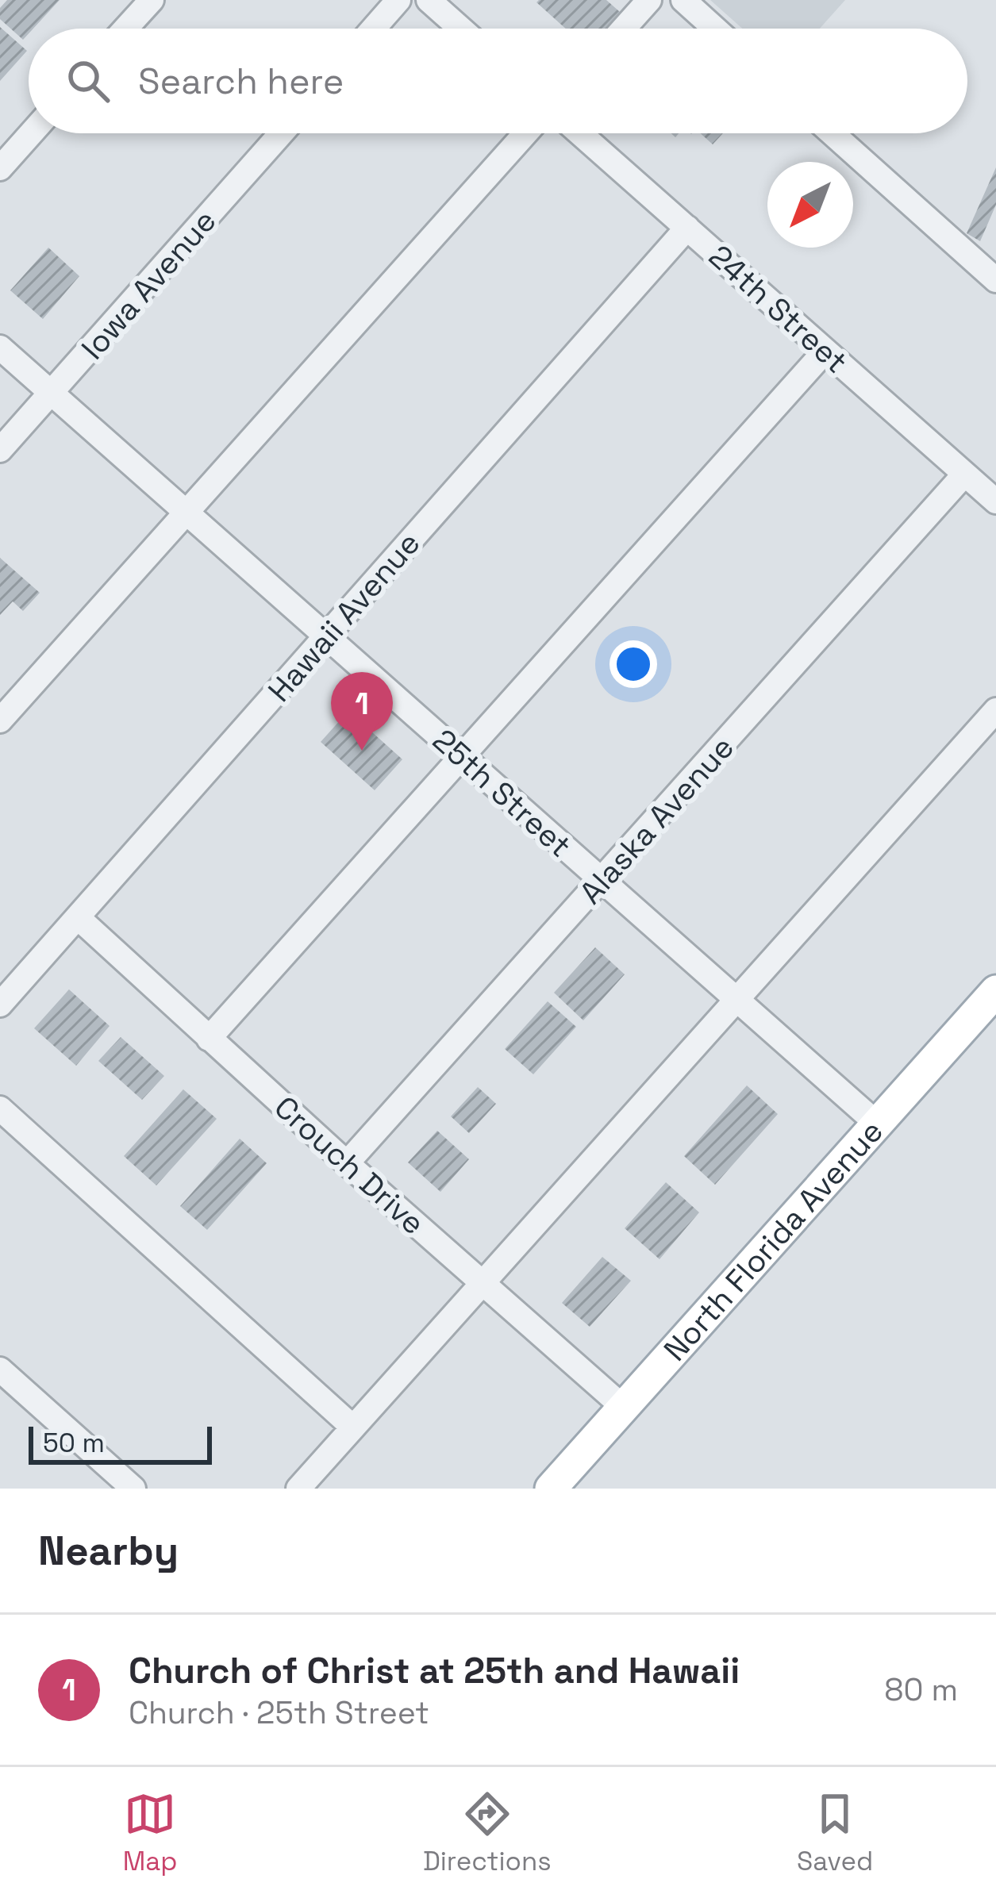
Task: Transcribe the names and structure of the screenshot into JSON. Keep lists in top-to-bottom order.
{
  "streets": {
    "main road": ["North Florida Avenue"],
    "street": [
      "Iowa Avenue",
      "24th Street",
      "Hawaii Avenue",
      "25th Street",
      "Alaska Avenue",
      "Crouch Drive"
    ]
  },
  "crossings": [
    ["Iowa Avenue", "25th Street"],
    ["24th Street", "Hawaii Avenue"],
    ["24th Street", "Alaska Avenue"],
    ["Hawaii Avenue", "25th Street"],
    ["Hawaii Avenue", "Crouch Drive"],
    ["25th Street", "Alaska Avenue"],
    ["25th Street", "North Florida Avenue"],
    ["Alaska Avenue", "Crouch Drive"],
    ["Crouch Drive", "North Florida Avenue"]
  ],
  "scale_bar": "50 m",
  "north": "bottom left",
  "page": {
    "search": "Search here",
    "pins": "1",
    "scale": "50 m",
    "heading": "Nearby",
    "list": [
      {
        "mark": "1",
        "name": "Church of Christ at 25th and Hawaii",
        "note": "Church · 25th Street",
        "value": "80 m"
      }
    ],
    "nav": ["Map", "Directions", "Saved"]
  }
}
